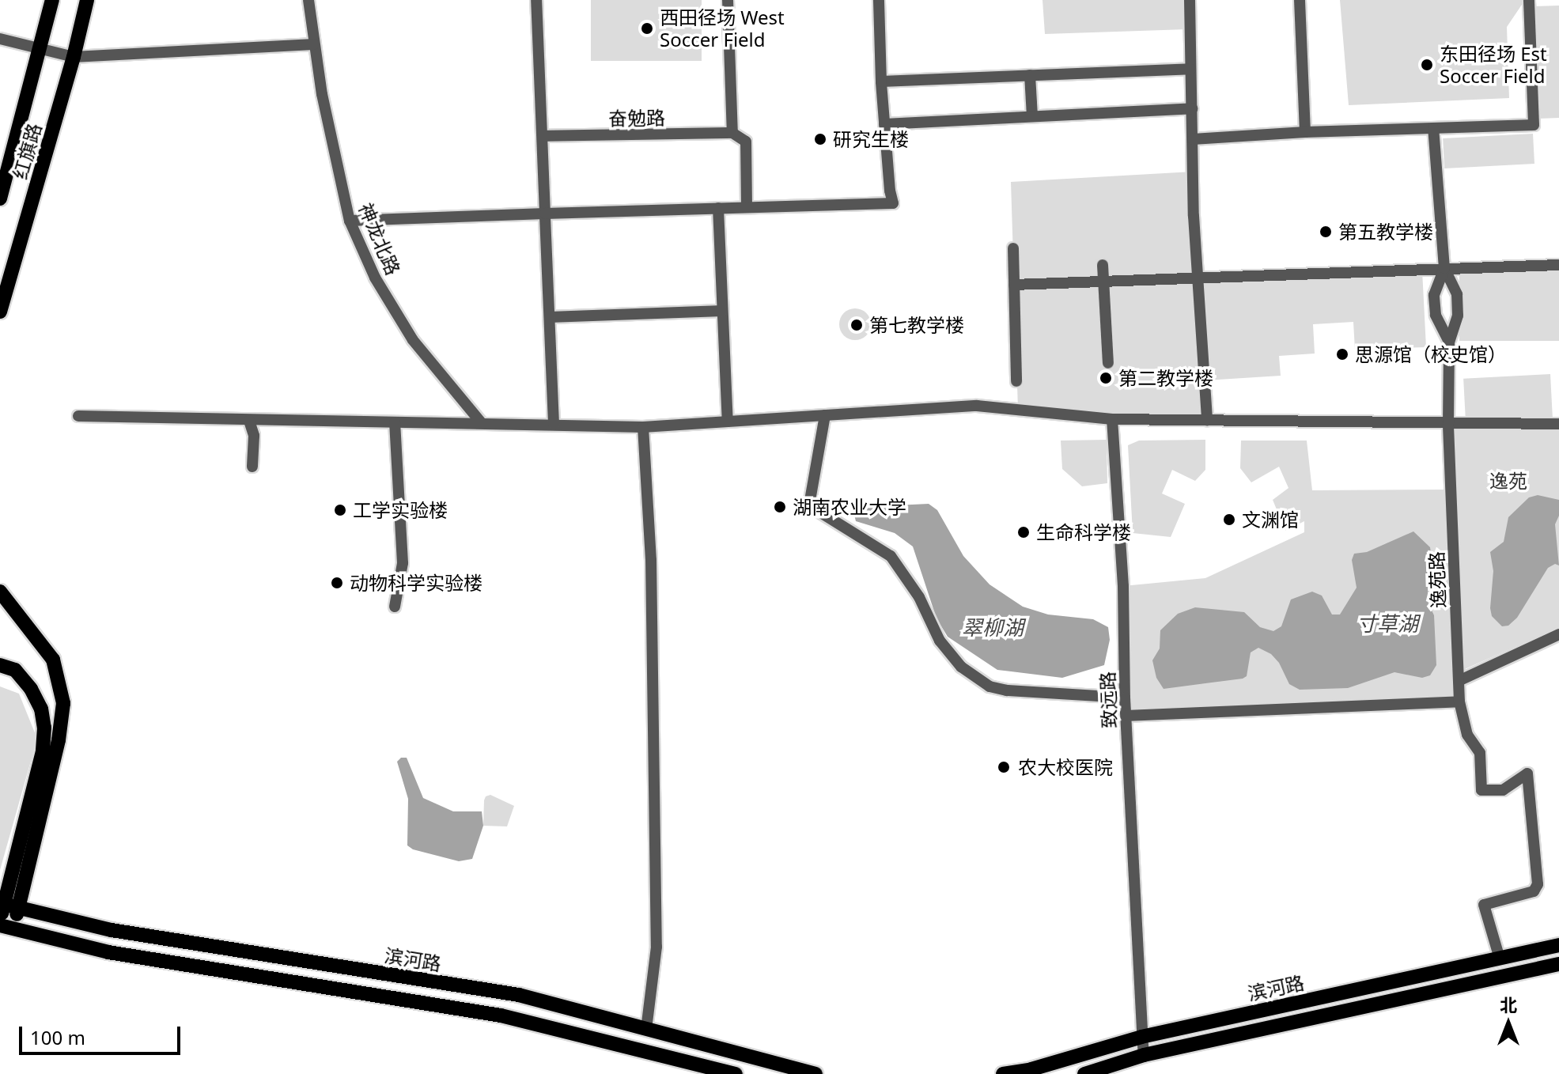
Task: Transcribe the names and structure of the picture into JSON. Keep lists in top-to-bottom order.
{
  "streets": {
    "main road": ["红旗路", "滨河路"],
    "street": [
      "奋勉路",
      "神龙北路",
      "逸苑路",
      "致远路"
    ]
  },
  "crossings": [
    ["逸苑路", "滨河路"],
    ["致远路", "滨河路"]
  ],
  "water": ["寸草湖", "翠柳湖"],
  "parks": ["逸苑"],
  "places": [
    "西田径场 West Soccer Field",
    "东田径场 Est Soccer Field",
    "研究生楼",
    "第五教学楼",
    "第七教学楼",
    "思源馆（校史馆）",
    "第二教学楼",
    "湖南农业大学",
    "工学实验楼",
    "文渊馆",
    "生命科学楼",
    "动物科学实验楼",
    "农大校医院"
  ],
  "scale_bar": "100 m",
  "north": "top"
}
